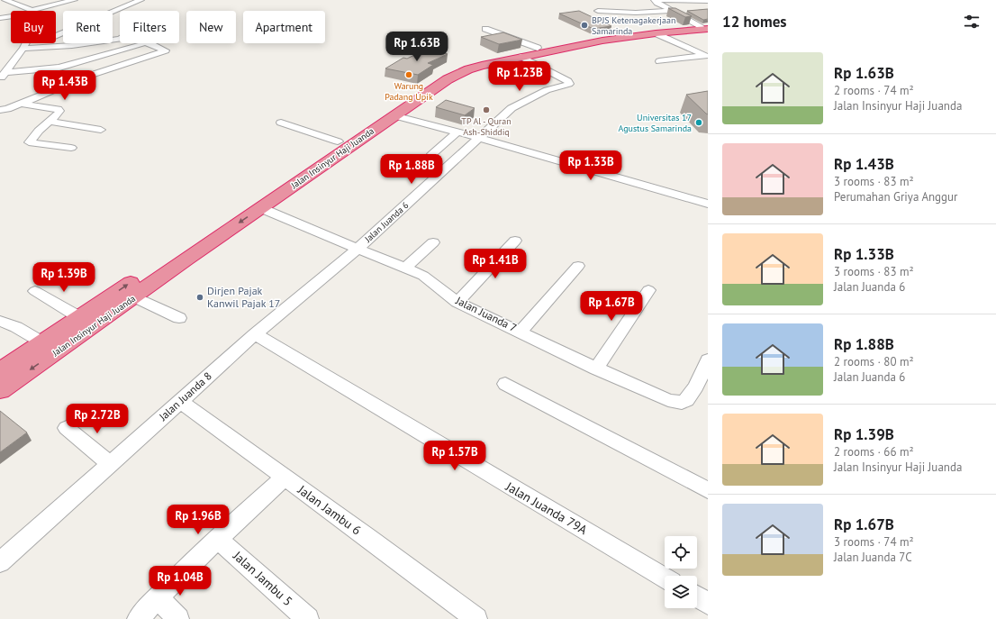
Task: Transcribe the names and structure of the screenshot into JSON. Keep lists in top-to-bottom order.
{
  "streets": {
    "highway": ["Jalan Insinyur Haji Juanda"],
    "street": [
      "Jalan Juanda 6",
      "Jalan Juanda 7",
      "Jalan Juanda 8",
      "Jalan Juanda 79A",
      "Jalan Jambu 6",
      "Jalan Jambu 5"
    ]
  },
  "crossings": [
    ["Jalan Insinyur Haji Juanda", "Jalan Juanda 6"],
    ["Jalan Insinyur Haji Juanda", "Jalan Juanda 7"],
    ["Jalan Juanda 6", "Jalan Juanda 7"],
    ["Jalan Juanda 6", "Jalan Juanda 8"],
    ["Jalan Juanda 7", "Jalan Juanda 8"],
    ["Jalan Juanda 8", "Jalan Juanda 79A"],
    ["Jalan Juanda 8", "Jalan Jambu 6"]
  ],
  "places": [
    "BPJS Ketenagakerjaan Samarinda",
    "Warung Padang Upik",
    "TP Al - Quran Ash-Shiddiq",
    "Universitas 17 Agustus Samarinda",
    "Dirjen Pajak Kanwil Pajak 17"
  ],
  "page": {
    "heading": "12 homes",
    "chip": [
      "Buy",
      "Rent",
      "Filters",
      "New",
      "Apartment"
    ],
    "price": [
      "Rp 1.63B",
      "Rp 1.23B",
      "Rp 1.43B",
      "Rp 1.33B",
      "Rp 1.88B",
      "Rp 1.41B",
      "Rp 1.39B",
      "Rp 1.67B",
      "Rp 2.72B",
      "Rp 1.57B",
      "Rp 1.96B",
      "Rp 1.04B"
    ],
    "list": [
      {
        "name": "Rp 1.63B",
        "note": "2 rooms · 74 m² · Jalan Insinyur Haji Juanda"
      },
      {
        "name": "Rp 1.43B",
        "note": "3 rooms · 83 m² · Perumahan Griya Anggur"
      },
      {
        "name": "Rp 1.33B",
        "note": "3 rooms · 83 m² · Jalan Juanda 6"
      },
      {
        "name": "Rp 1.88B",
        "note": "2 rooms · 80 m² · Jalan Juanda 6"
      },
      {
        "name": "Rp 1.39B",
        "note": "2 rooms · 66 m² · Jalan Insinyur Haji Juanda"
      },
      {
        "name": "Rp 1.67B",
        "note": "3 rooms · 74 m² · Jalan Juanda 7C"
      }
    ]
  }
}
